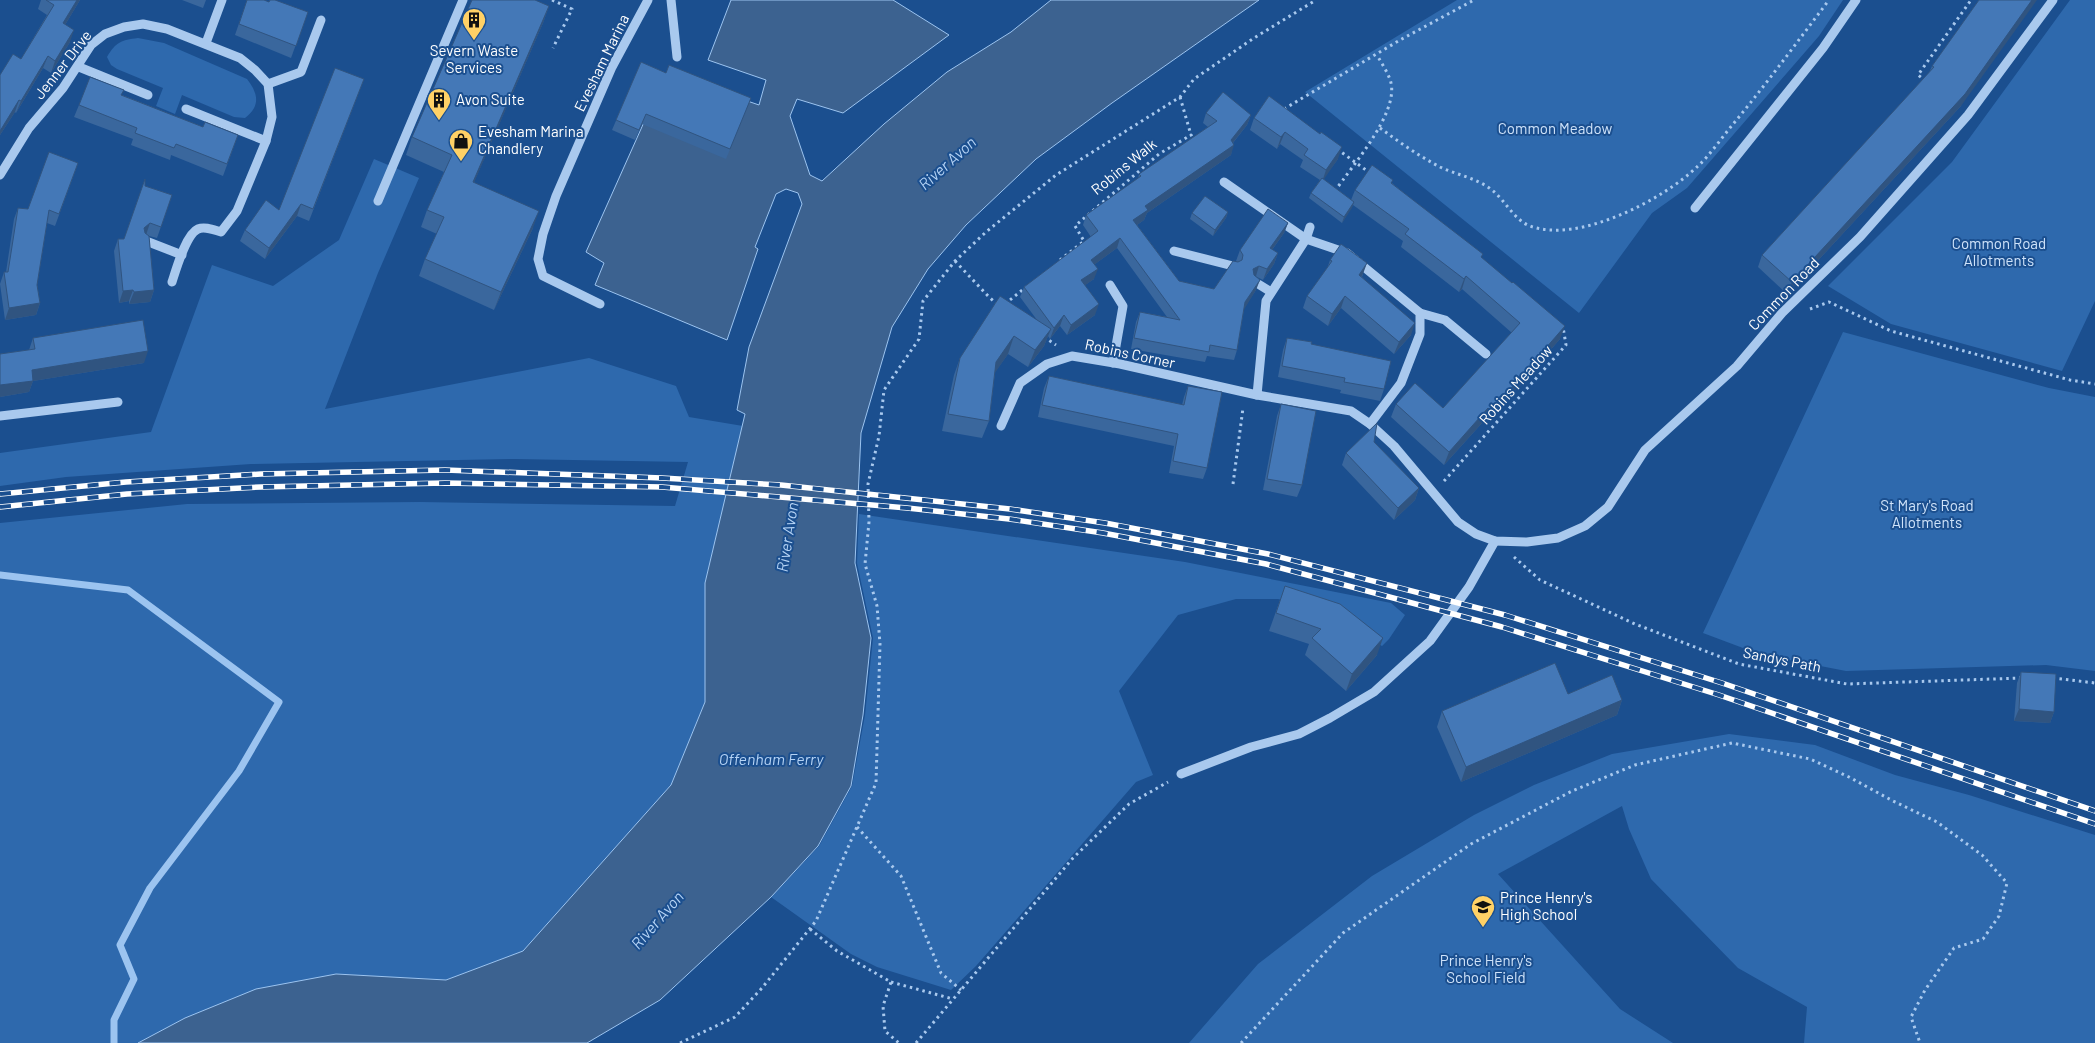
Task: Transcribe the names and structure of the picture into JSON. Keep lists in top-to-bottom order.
{
  "streets": {
    "street": [
      "Evesham Marina",
      "Jenner Drive",
      "Common Road",
      "Robins Corner"
    ],
    "path": ["Robins Walk", "Robins Meadow", "Sandys Path"]
  },
  "crossings": [
    ["Common Road", "Robins Corner"],
    ["Common Road", "Sandys Path"],
    ["Robins Corner", "Robins Meadow"],
    ["Robins Corner", "Sandys Path"]
  ],
  "water": ["River Avon", "Offenham Ferry"],
  "parks": [
    "Common Meadow",
    "Common Road Allotments",
    "St Mary's Road Allotments",
    "Prince Henry's School Field"
  ],
  "places": {
    "building": ["Severn Waste Services", "Avon Suite"],
    "shop": ["Evesham Marina Chandlery"],
    "school or university": ["Prince Henry's High School"]
  }
}
